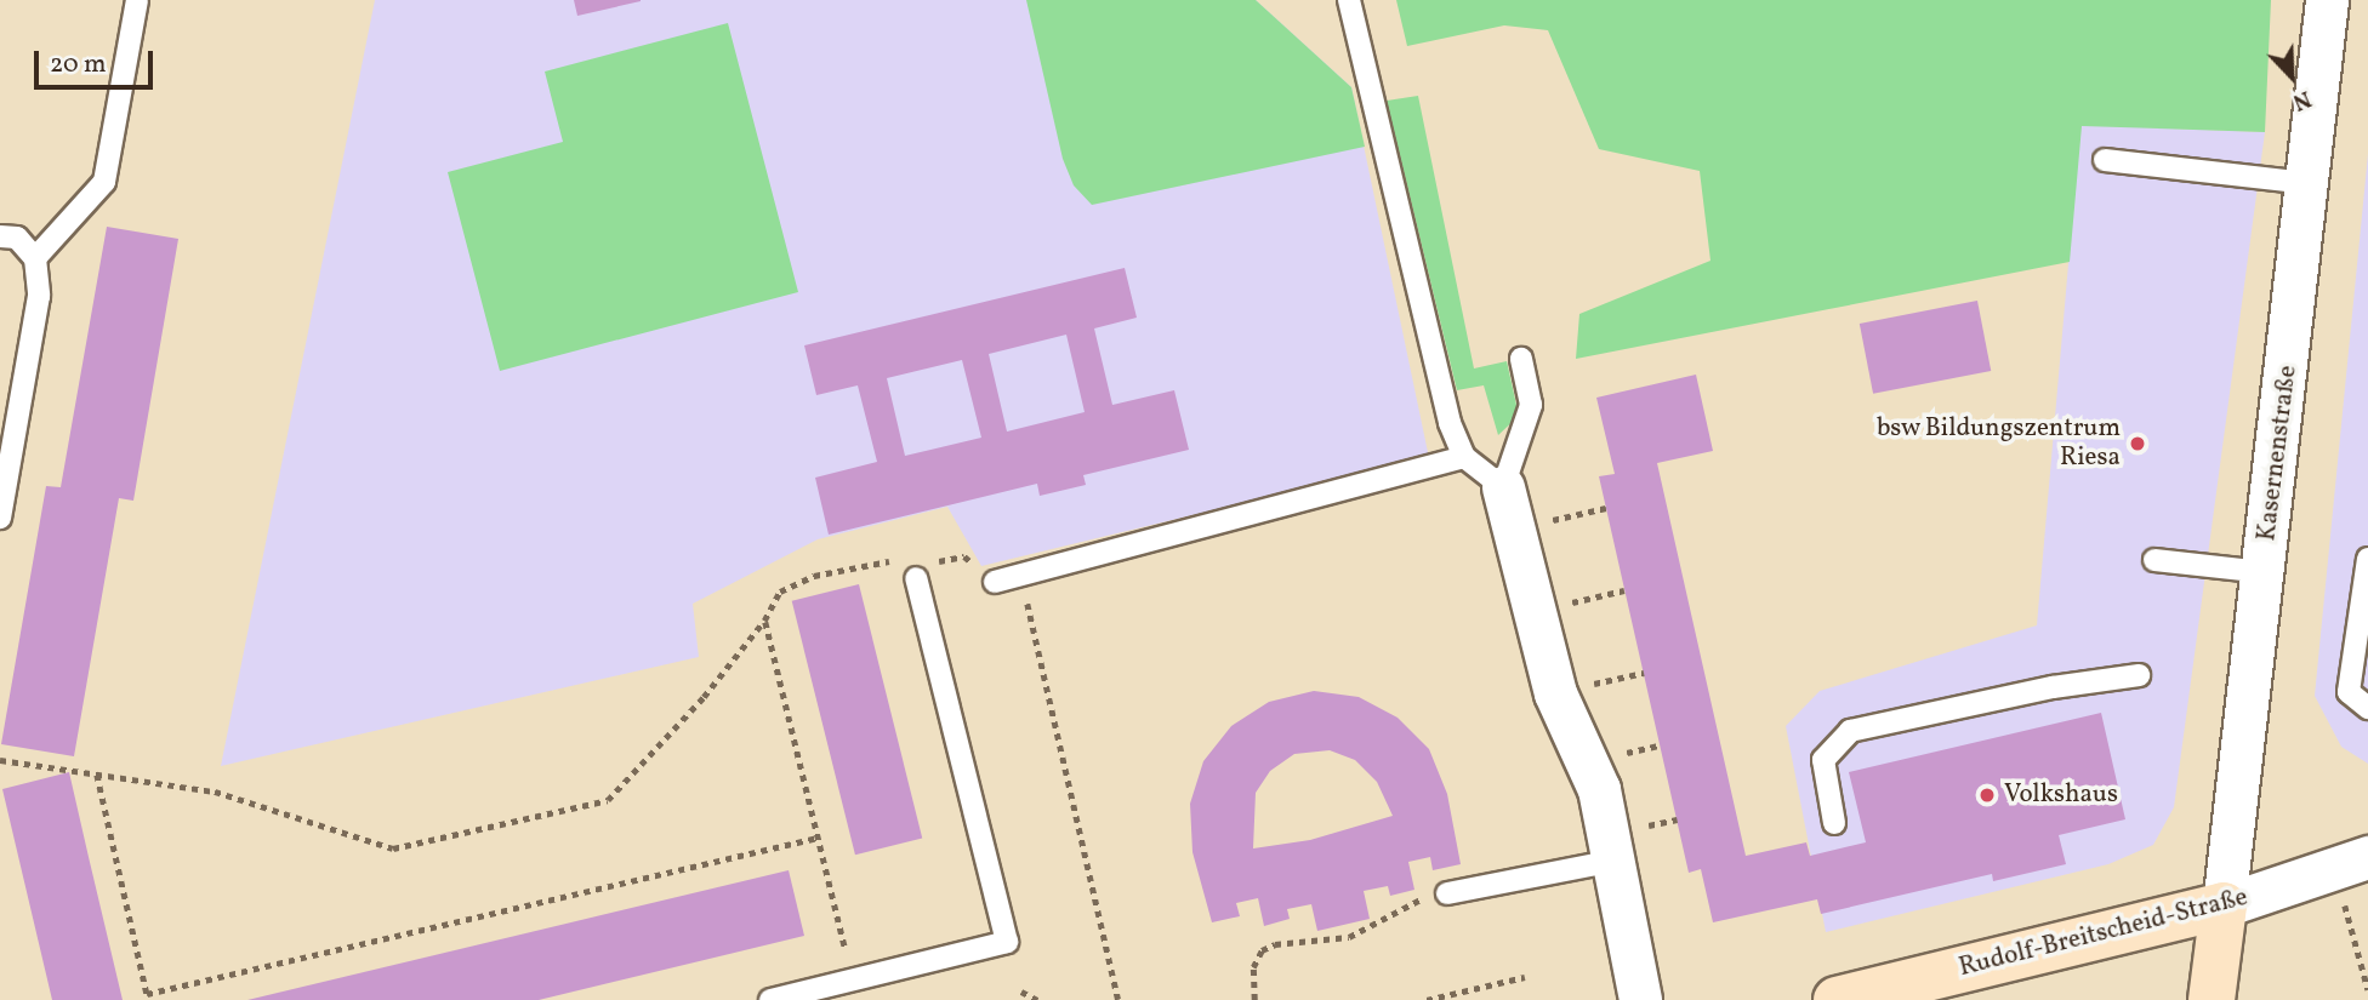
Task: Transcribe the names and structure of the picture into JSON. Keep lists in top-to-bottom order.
{
  "streets": {
    "main road": ["Rudolf-Breitscheid-Straße"],
    "street": ["Kasernenstraße"]
  },
  "crossings": [
    ["Kasernenstraße", "Rudolf-Breitscheid-Straße"]
  ],
  "places": ["bsw Bildungszentrum Riesa", "Volkshaus"],
  "scale_bar": "20 m",
  "north": "bottom right"
}
